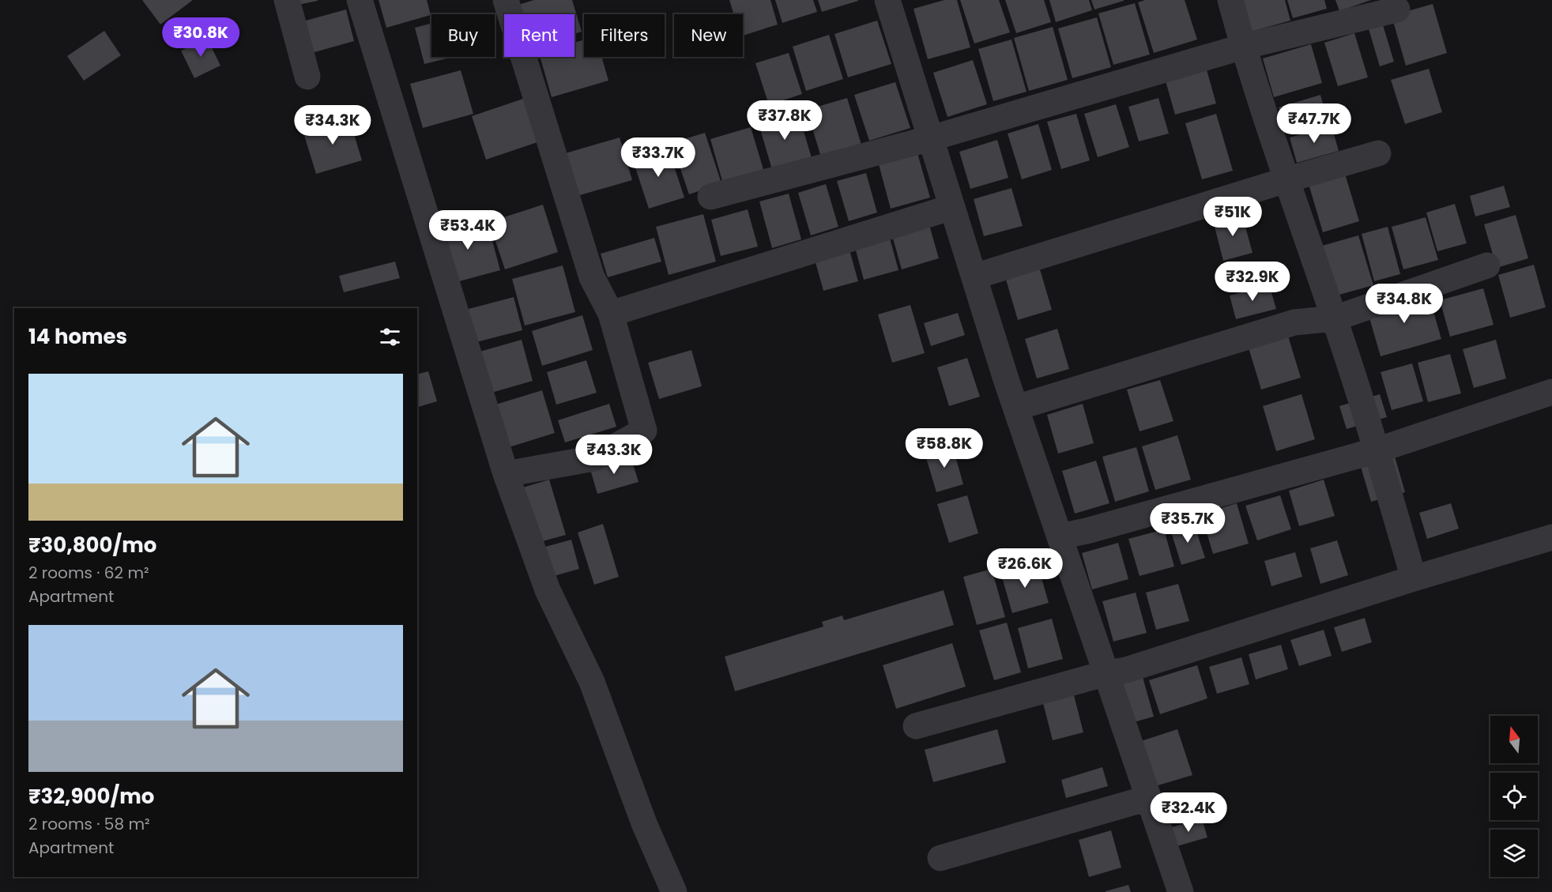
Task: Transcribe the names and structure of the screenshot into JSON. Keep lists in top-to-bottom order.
{
  "north": "top",
  "page": {
    "chip": [
      "Buy",
      "Rent",
      "Filters",
      "New"
    ],
    "price": [
      "₹30.8K",
      "₹37.8K",
      "₹47.7K",
      "₹34.3K",
      "₹33.7K",
      "₹51K",
      "₹53.4K",
      "₹32.9K",
      "₹34.8K",
      "₹58.8K",
      "₹43.3K",
      "₹35.7K",
      "₹26.6K",
      "₹32.4K"
    ],
    "heading": "14 homes",
    "list": [
      {
        "name": "₹30,800/mo",
        "note": "2 rooms · 62 m² · Apartment"
      },
      {
        "name": "₹32,900/mo",
        "note": "2 rooms · 58 m² · Apartment"
      }
    ]
  }
}
